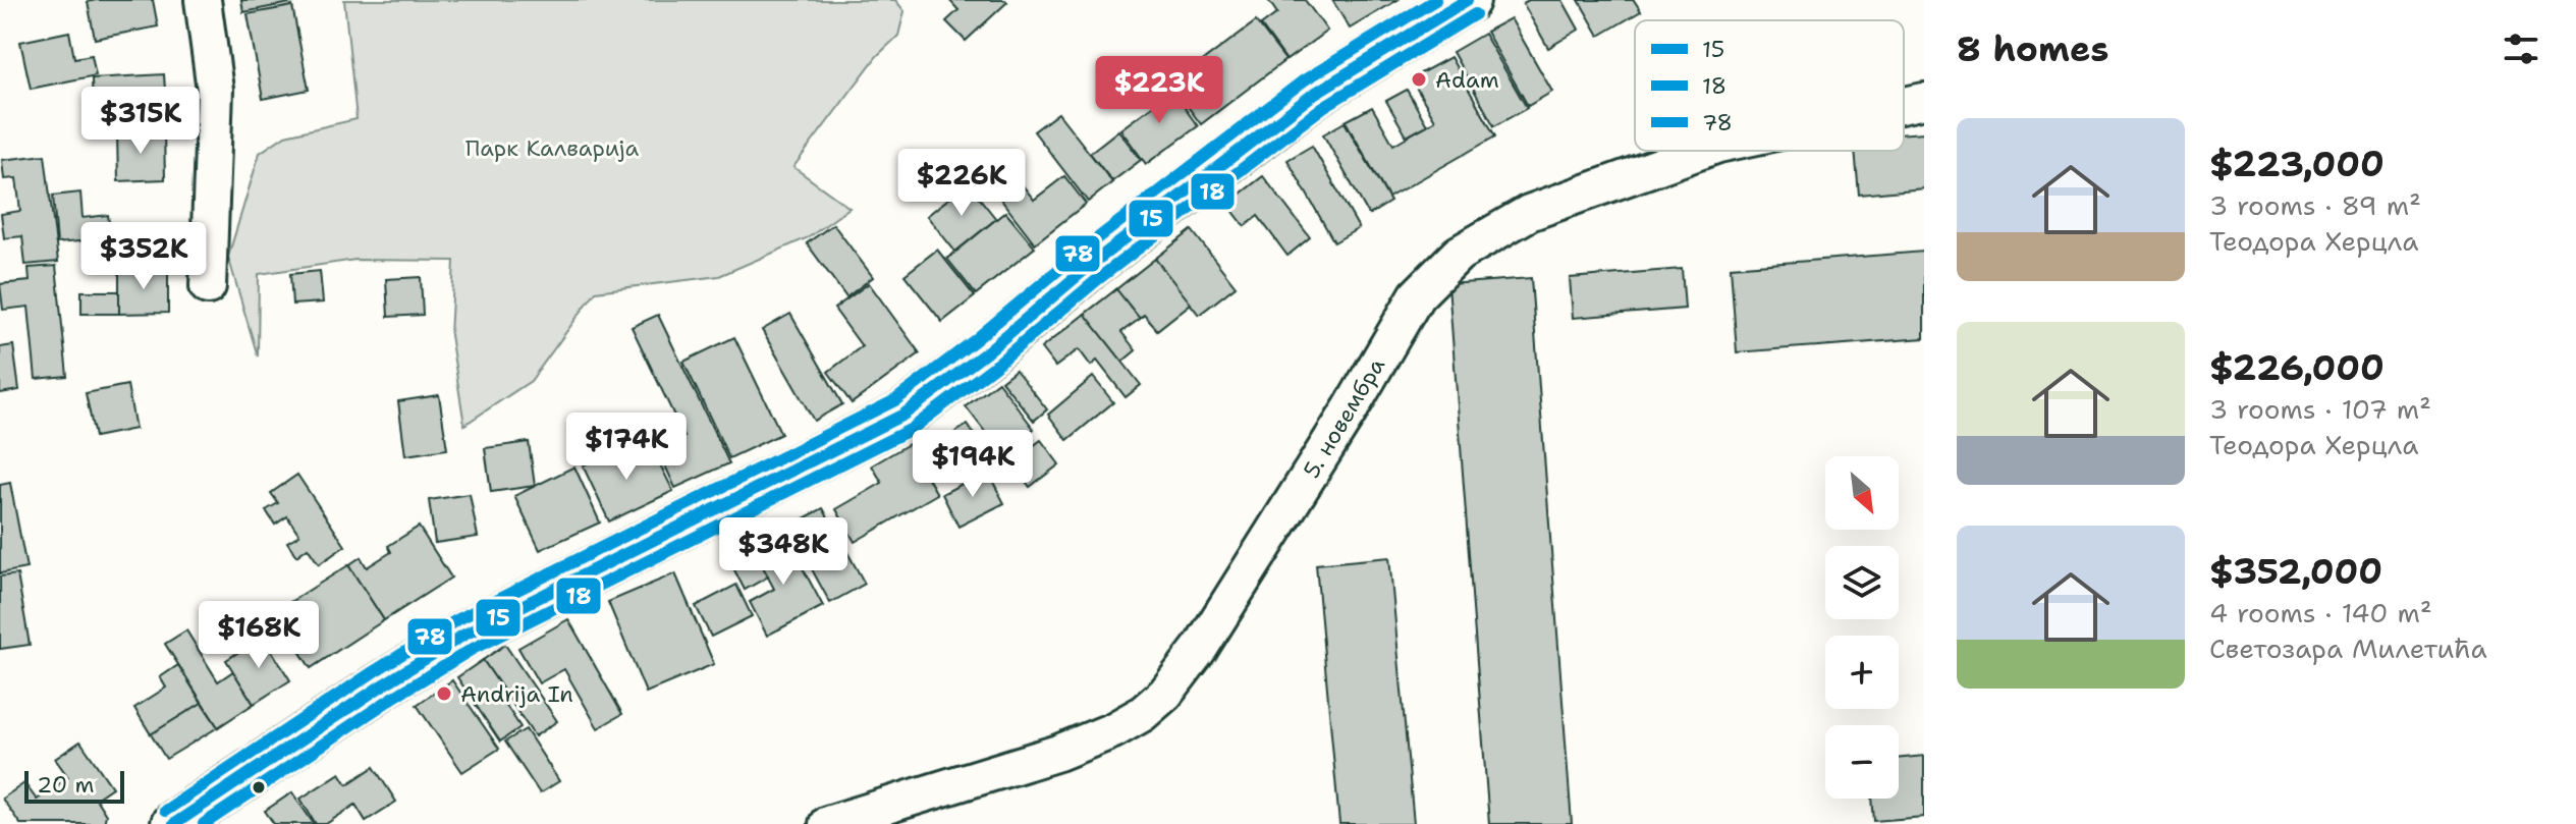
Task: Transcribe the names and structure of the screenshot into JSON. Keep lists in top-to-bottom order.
{
  "streets": {
    "street": ["5. новембра"]
  },
  "parks": ["Парк Калварија"],
  "places": ["Adam", "Andrija In"],
  "lines": ["transit line 15", "transit line 78", "transit line 18"],
  "legend": ["15", "18", "78"],
  "scale_bar": "20 m",
  "north": "bottom right",
  "page": {
    "heading": "8 homes",
    "price": [
      "$223K",
      "$315K",
      "$226K",
      "$352K",
      "$174K",
      "$194K",
      "$348K",
      "$168K"
    ],
    "list": [
      {
        "name": "$223,000",
        "note": "3 rooms · 89 m² · Теодора Херцла"
      },
      {
        "name": "$226,000",
        "note": "3 rooms · 107 m² · Теодора Херцла"
      },
      {
        "name": "$352,000",
        "note": "4 rooms · 140 m² · Светозара Милетића"
      }
    ],
    "map_buttons": ["+", "−"],
    "scale": "20 m"
  }
}
